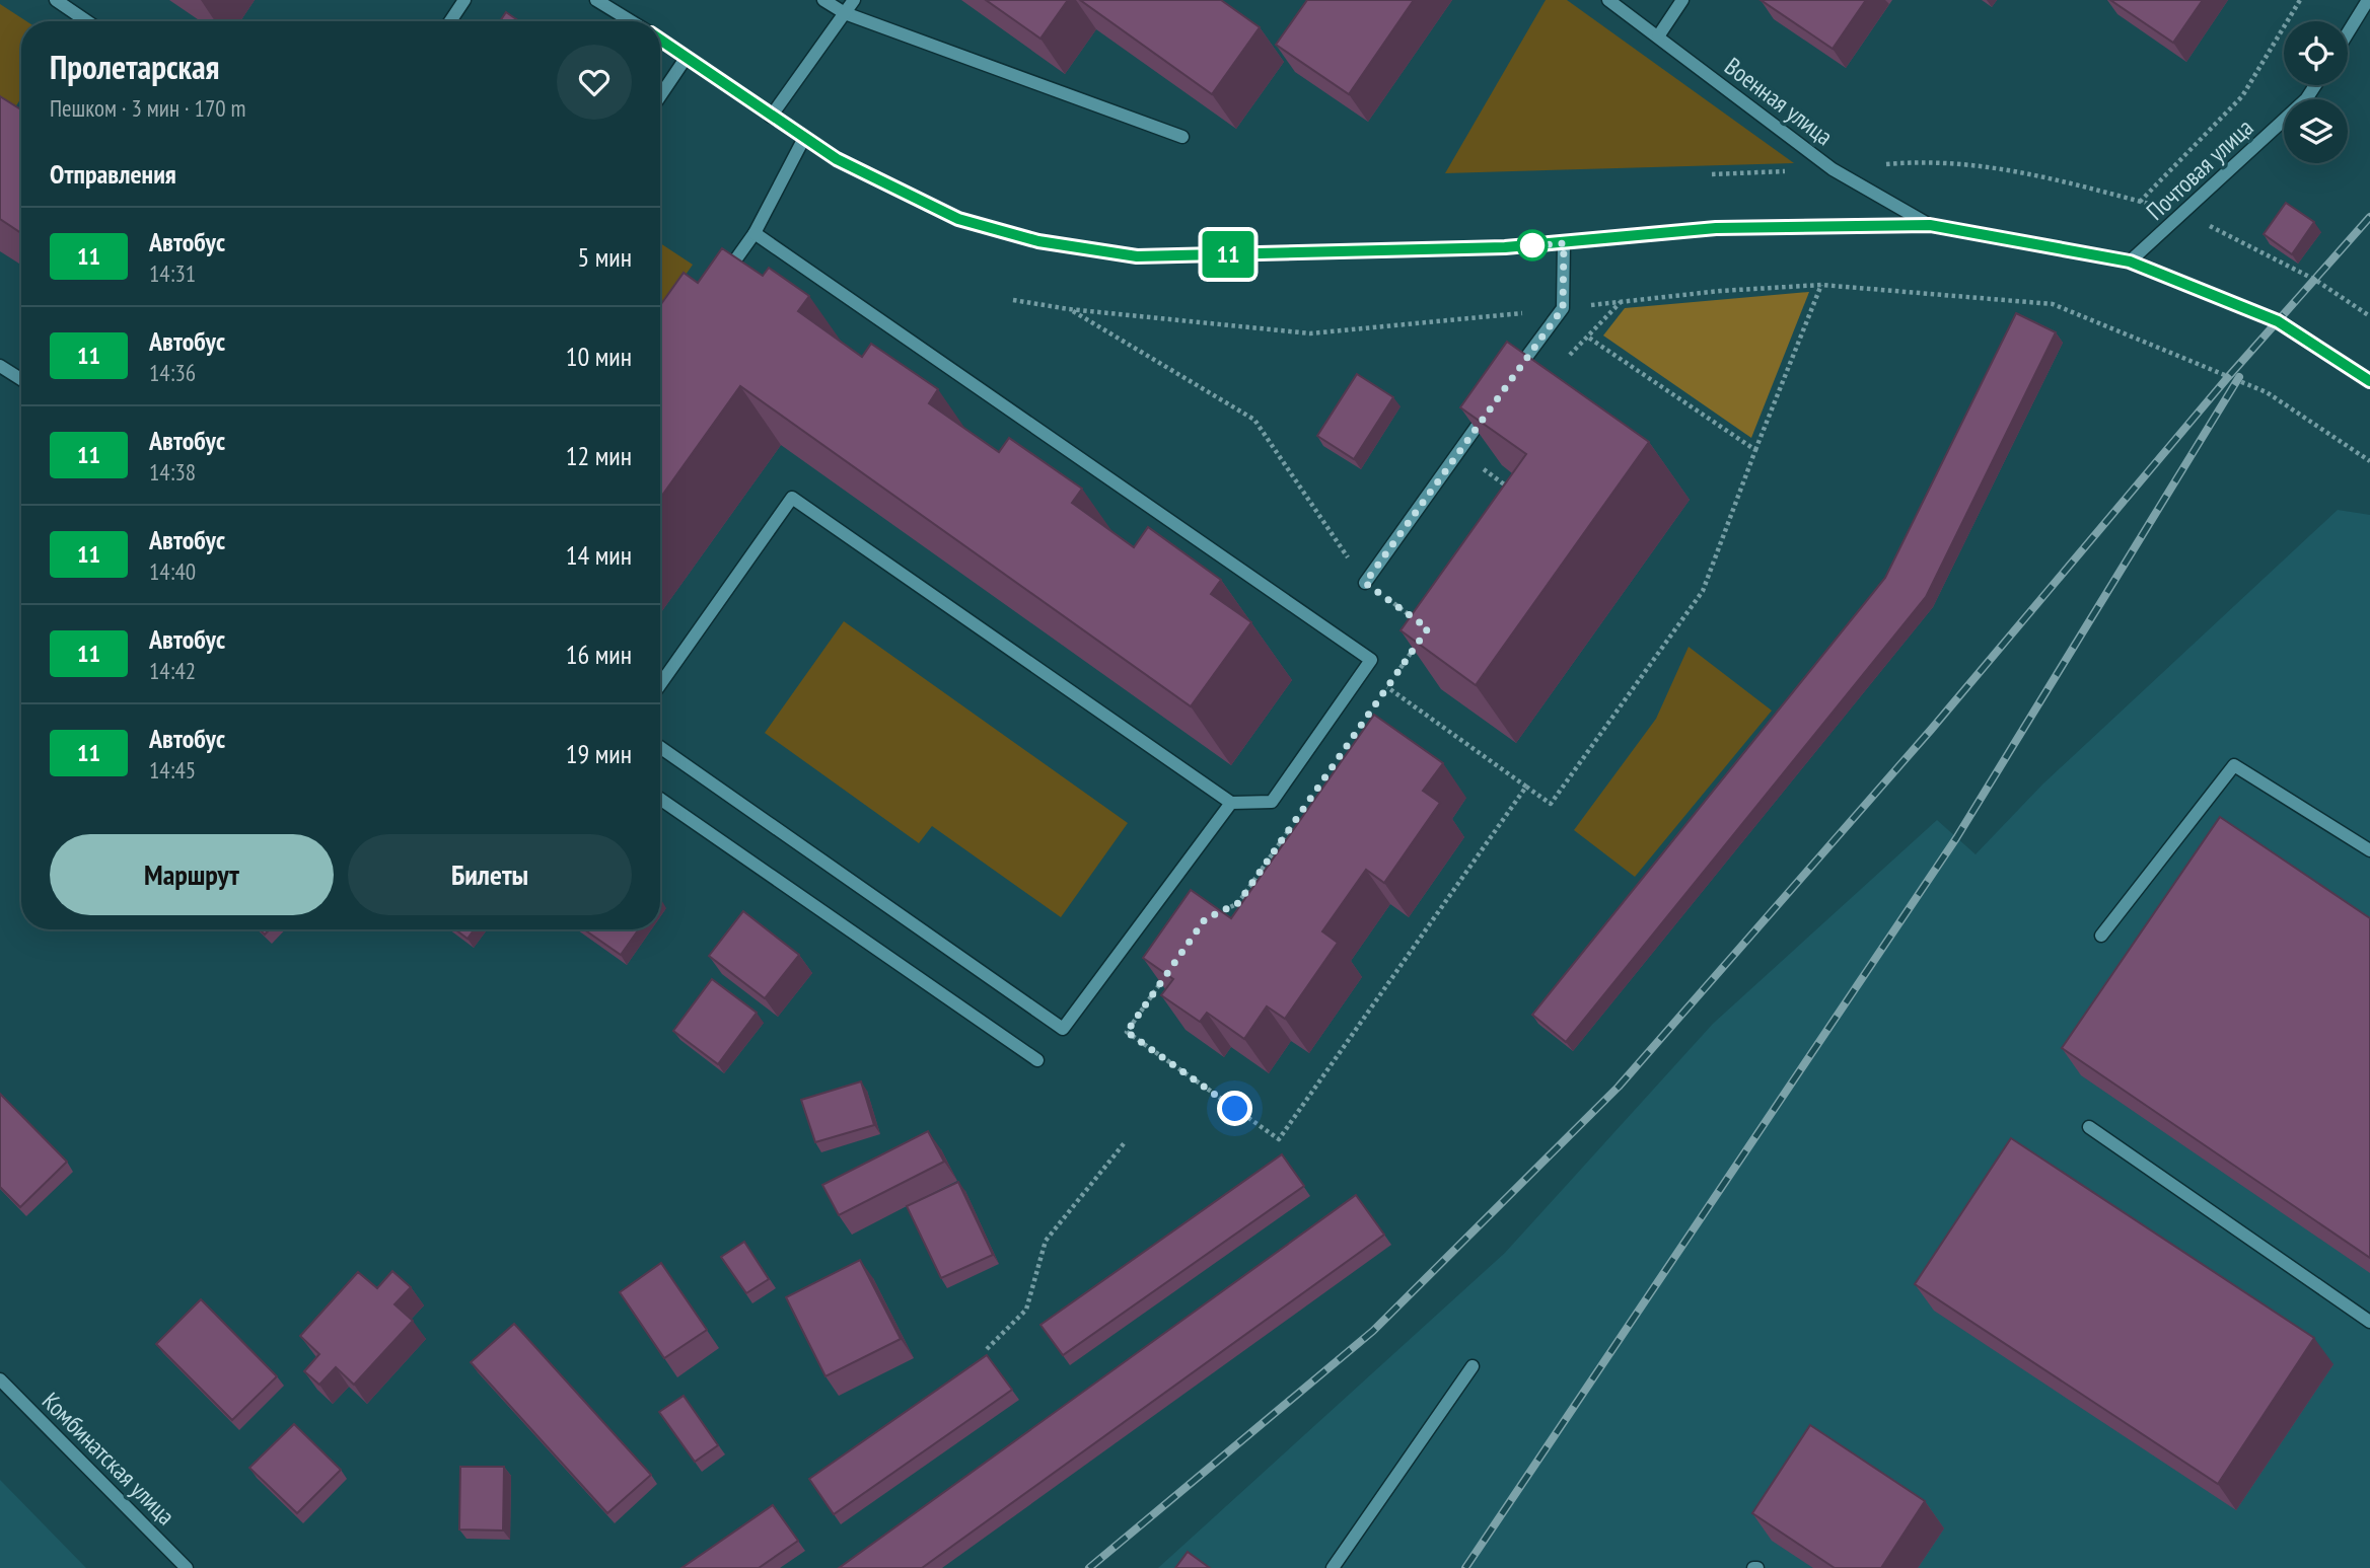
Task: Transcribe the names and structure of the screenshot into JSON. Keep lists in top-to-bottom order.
{
  "streets": {
    "street": ["Военная улица", "Почтовая улица", "Комбинатская улица"]
  },
  "lines": ["bus line 11"],
  "page": {
    "on_map": "11",
    "heading": [
      ["Пролетарская", "Пешком · 3 мин · 170 m"],
      "Отправления"
    ],
    "list": [
      {
        "mark": "11",
        "name": "Автобус",
        "note": "14:31",
        "value": "5 мин"
      },
      {
        "mark": "11",
        "name": "Автобус",
        "note": "14:36",
        "value": "10 мин"
      },
      {
        "mark": "11",
        "name": "Автобус",
        "note": "14:38",
        "value": "12 мин"
      },
      {
        "mark": "11",
        "name": "Автобус",
        "note": "14:40",
        "value": "14 мин"
      },
      {
        "mark": "11",
        "name": "Автобус",
        "note": "14:42",
        "value": "16 мин"
      },
      {
        "mark": "11",
        "name": "Автобус",
        "note": "14:45",
        "value": "19 мин"
      }
    ],
    "buttons": ["Маршрут", "Билеты"]
  }
}
